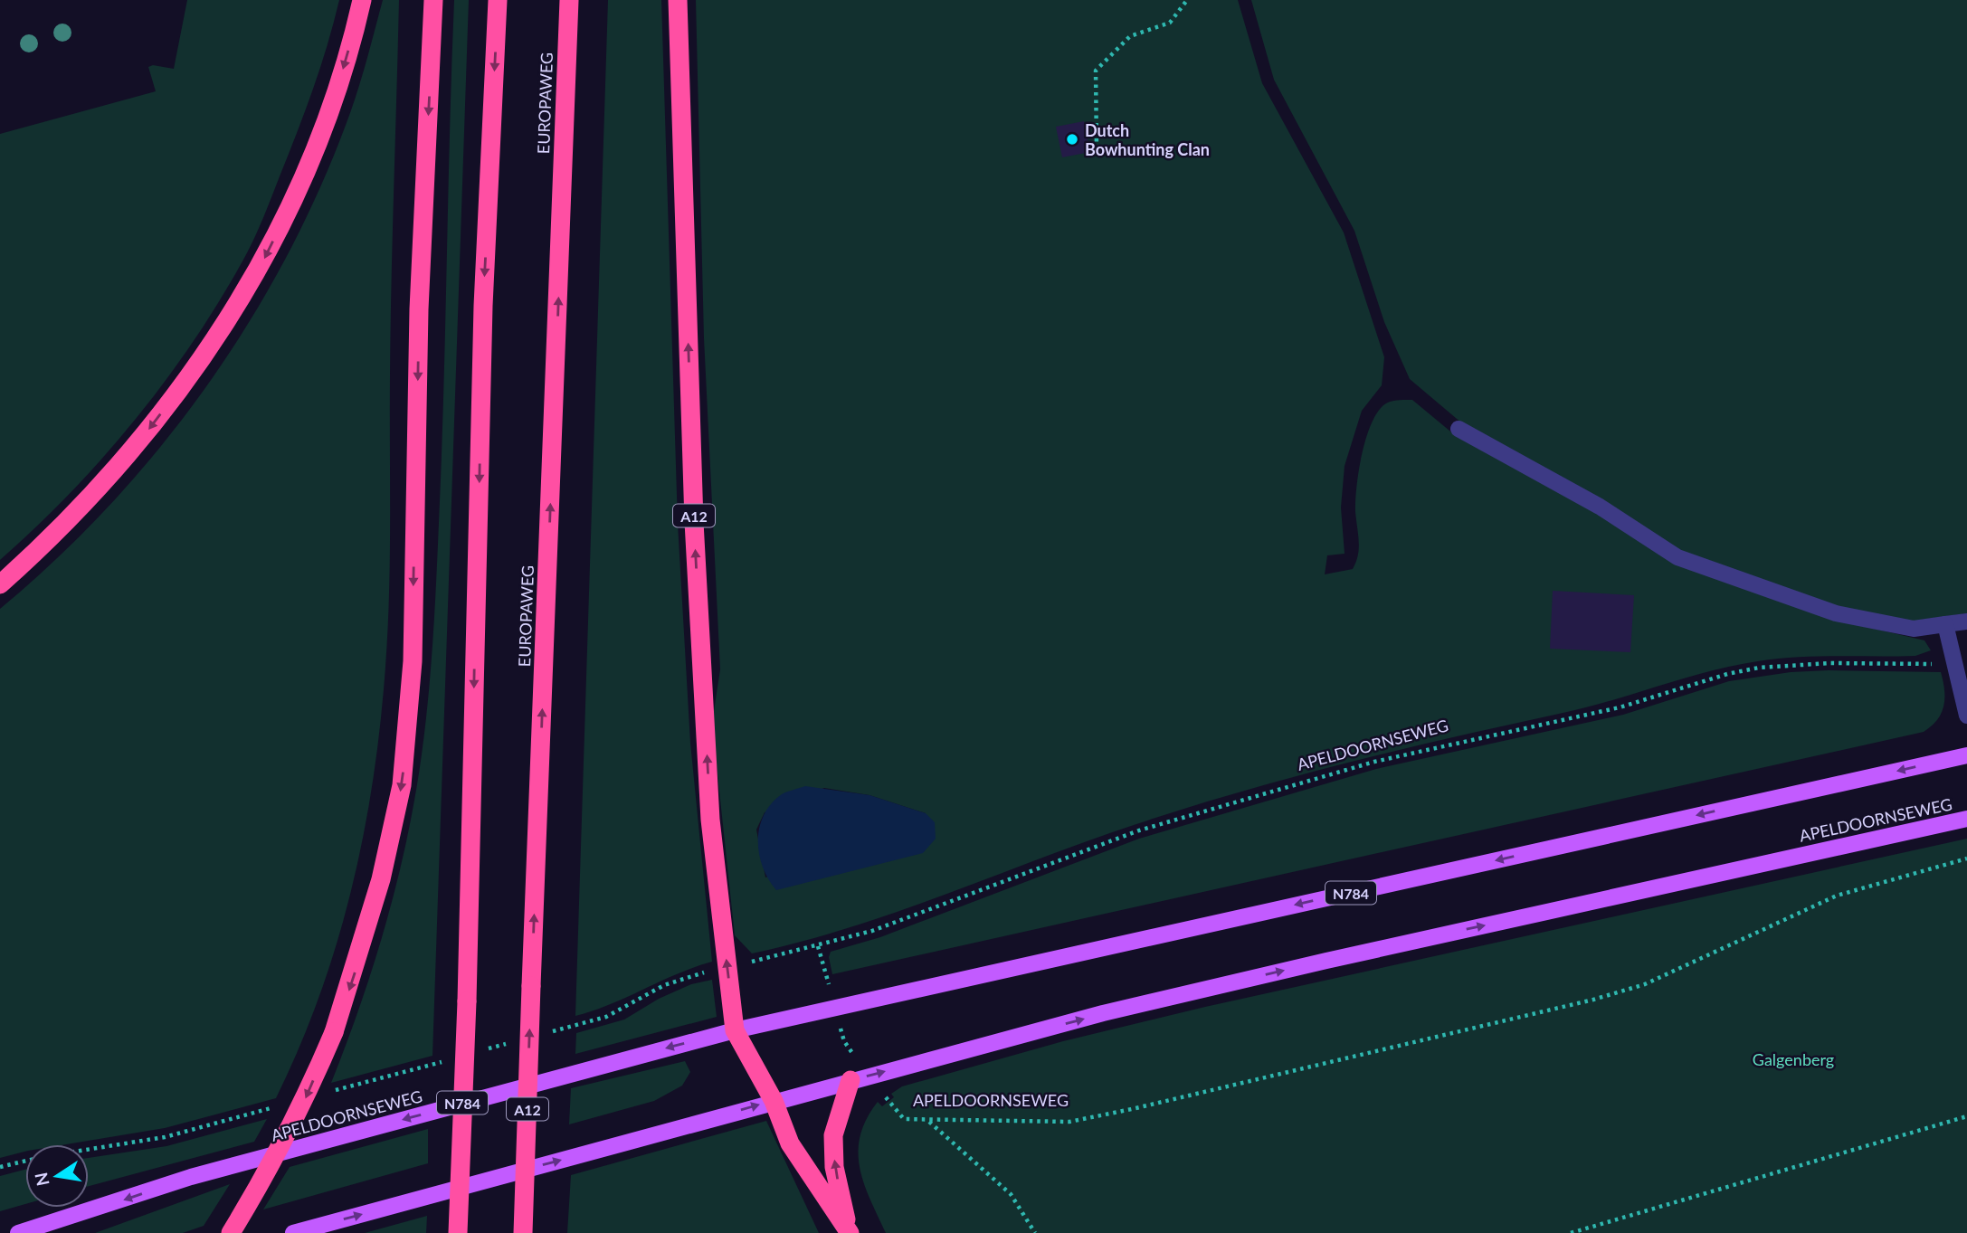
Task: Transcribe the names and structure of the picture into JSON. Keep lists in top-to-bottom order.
{
  "streets": {
    "highway": ["EUROPAWEG", "A12"],
    "main road": ["APELDOORNSEWEG", "N784"]
  },
  "crossings": [
    ["A12", "APELDOORNSEWEG"]
  ],
  "parks": ["Galgenberg"],
  "places": ["Dutch Bowhunting Clan"],
  "north": "left"
}
